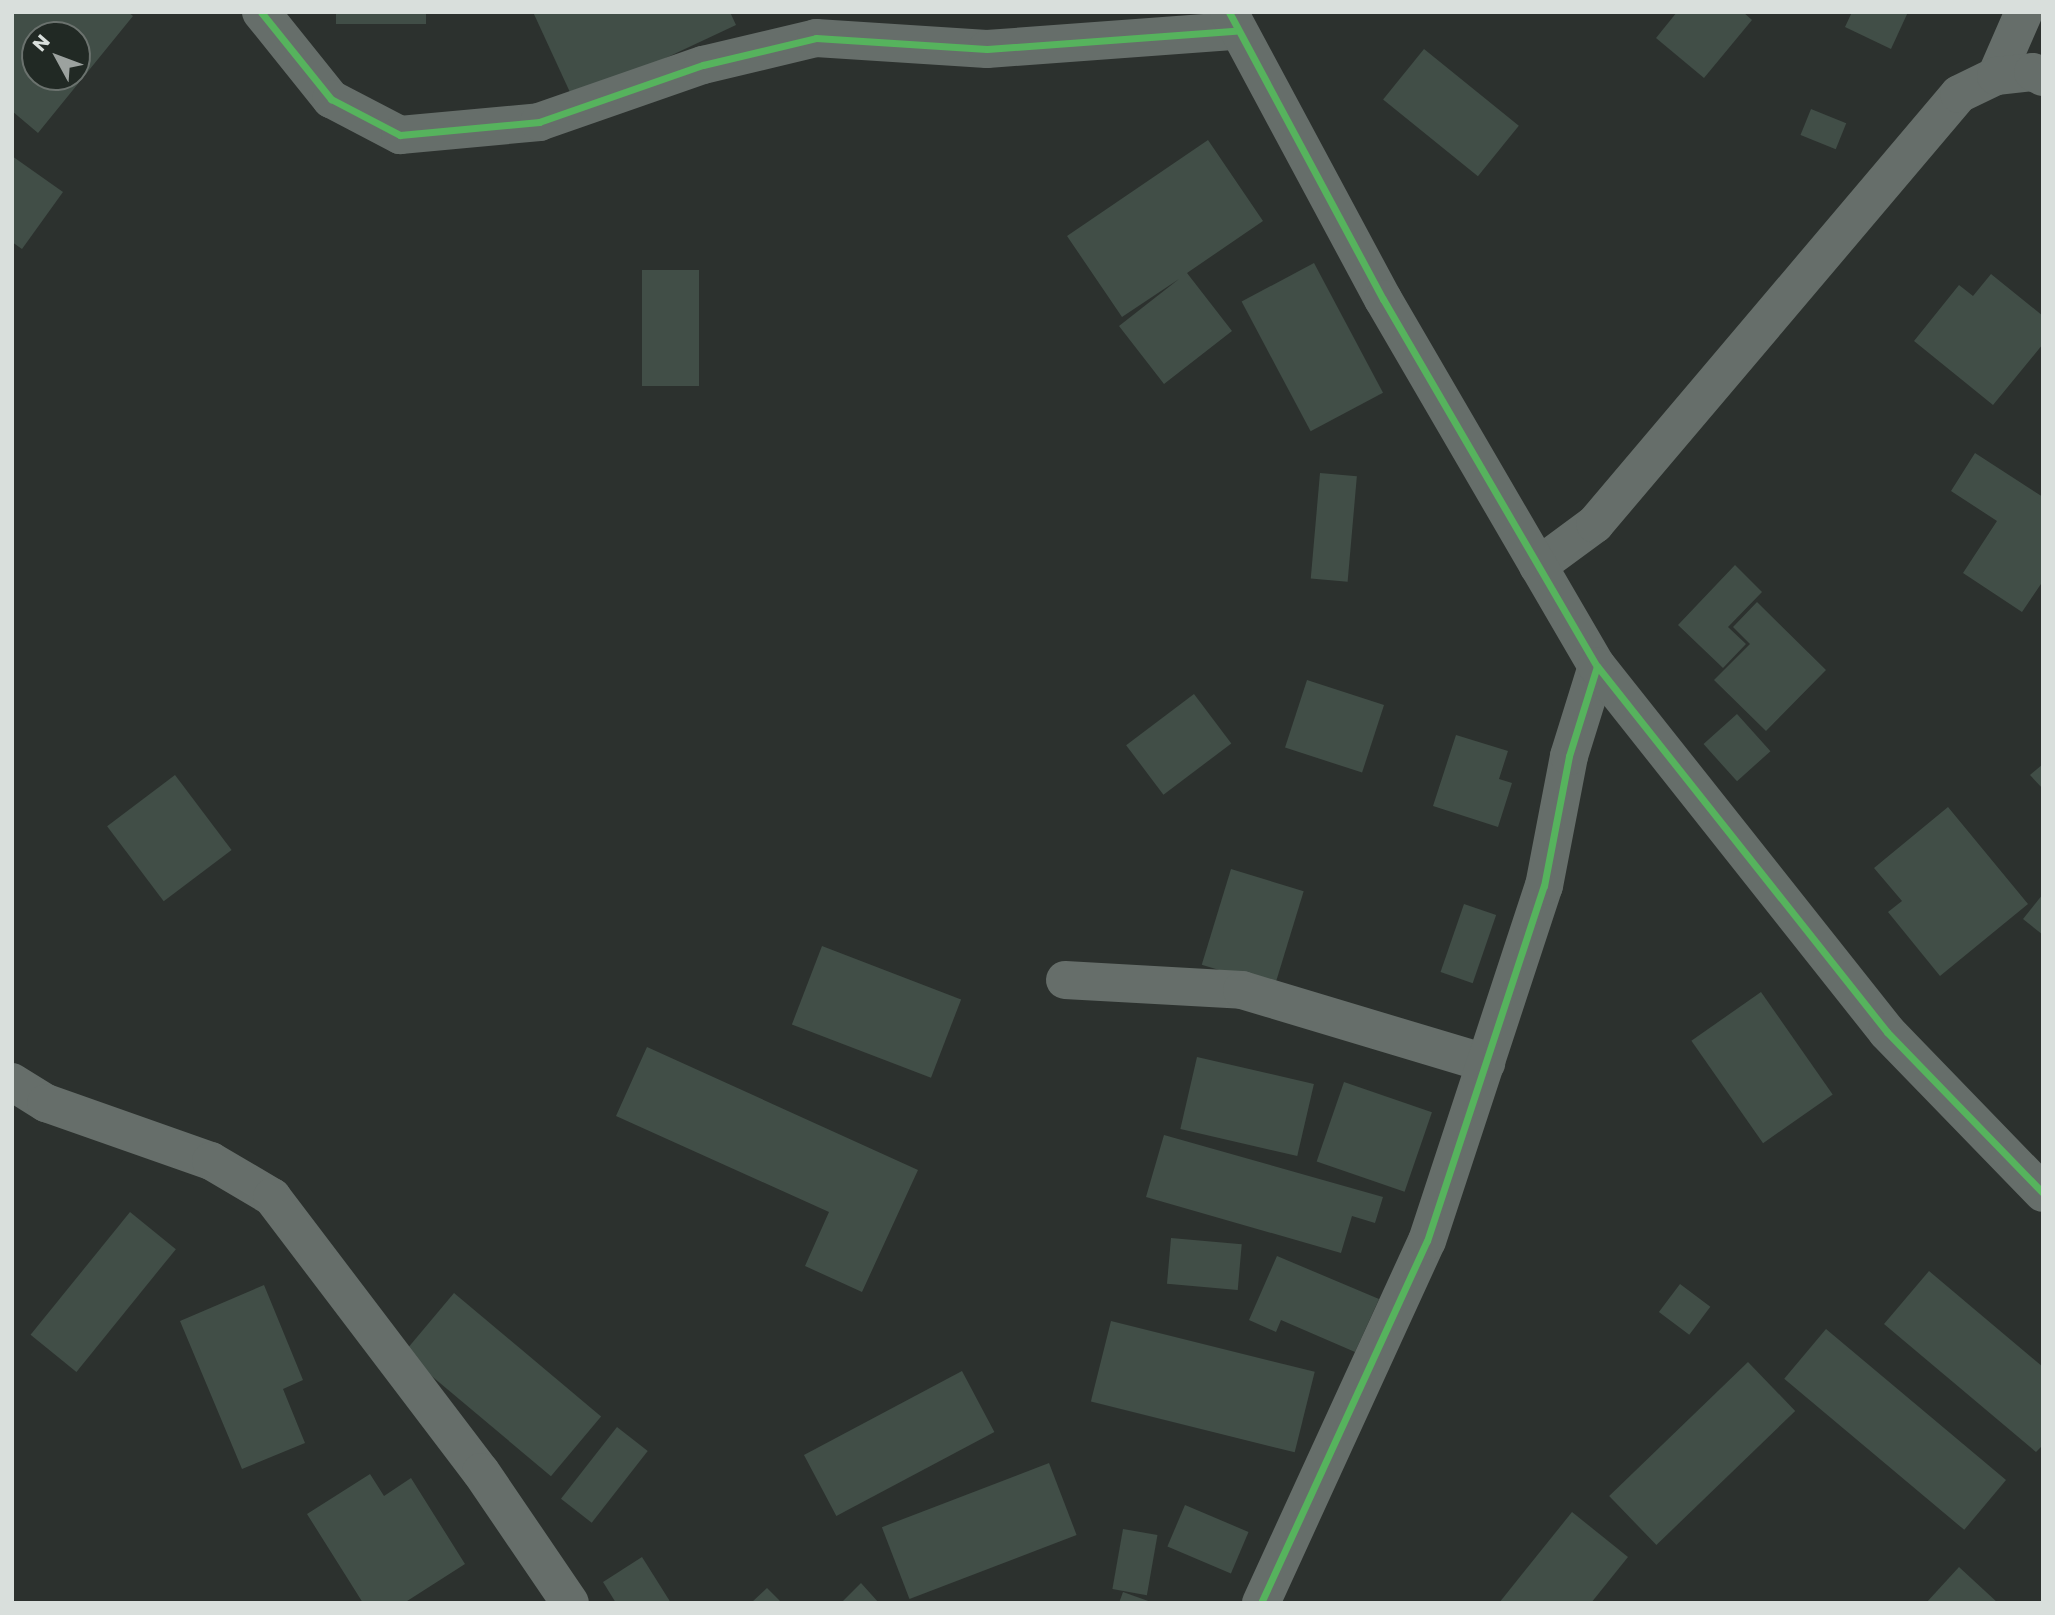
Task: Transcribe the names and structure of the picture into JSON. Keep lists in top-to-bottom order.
{
  "north": "top left"
}
